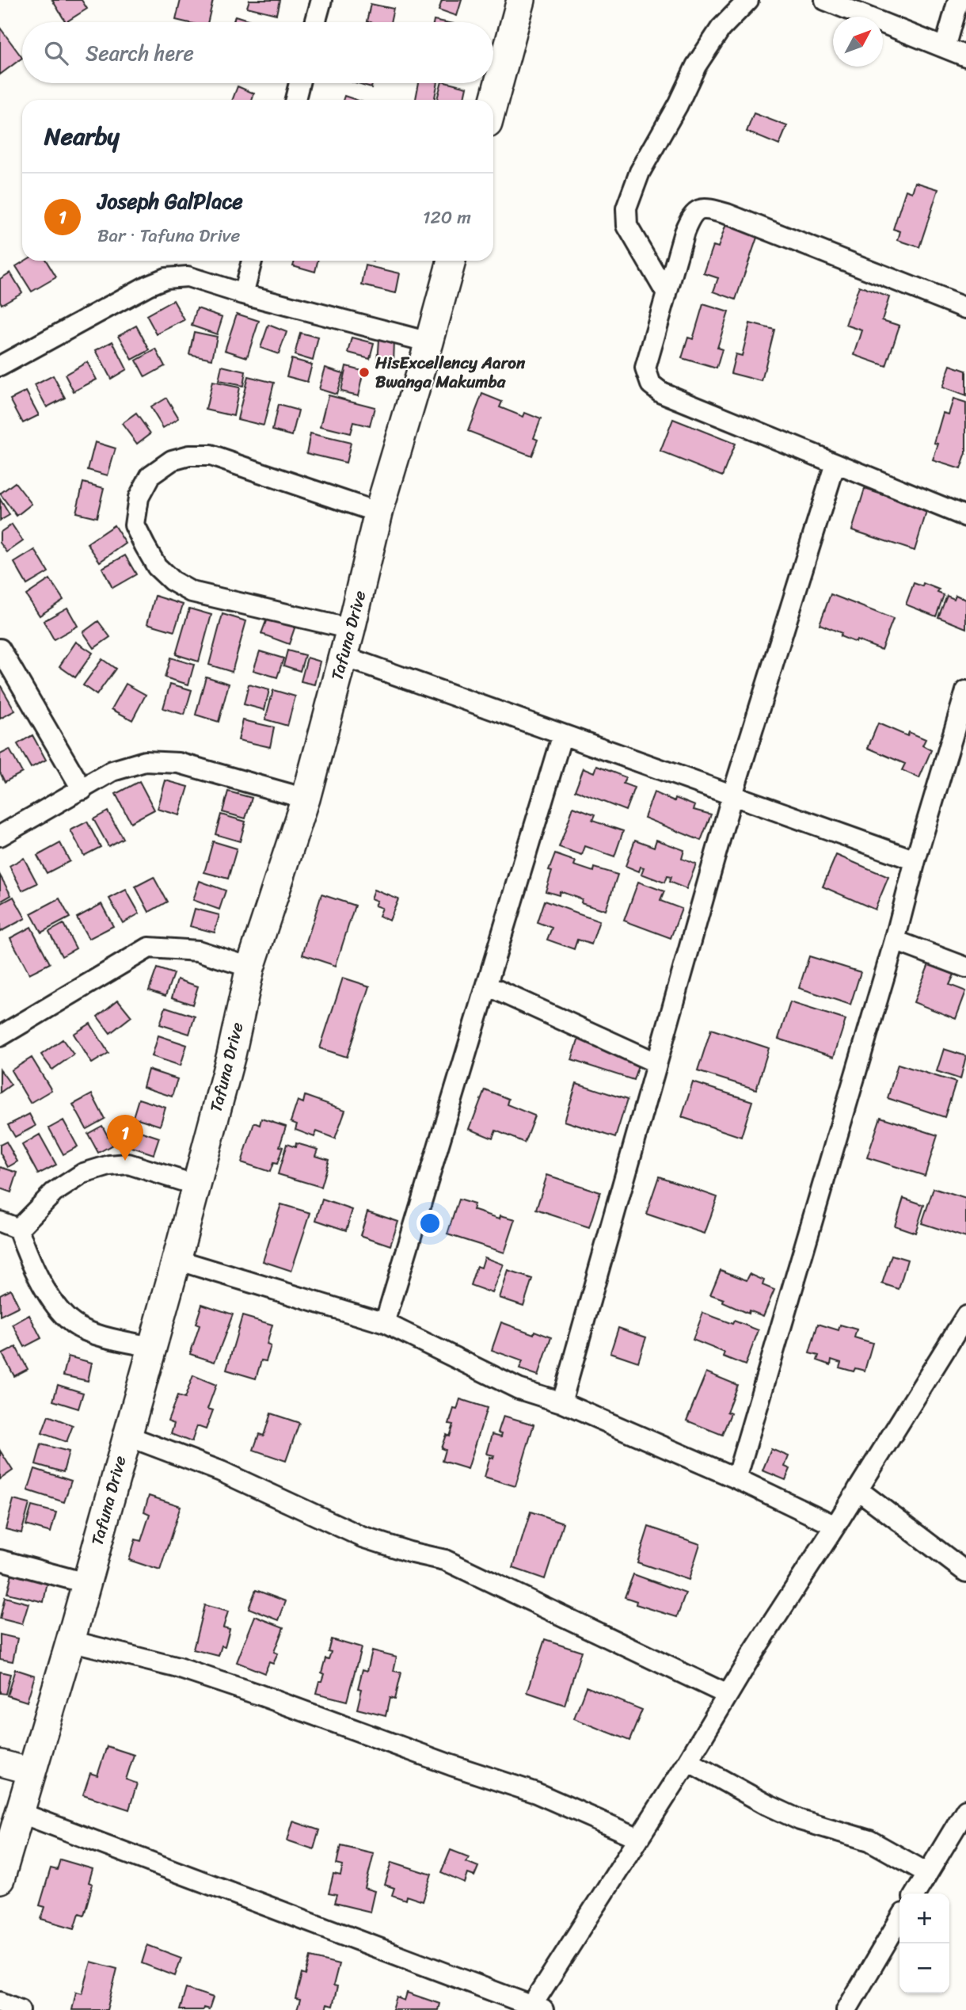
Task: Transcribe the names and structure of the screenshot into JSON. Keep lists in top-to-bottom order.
{
  "streets": {
    "main road": ["Tafuna Drive"]
  },
  "places": ["HisExcellency Aaron Bwanga Makumba"],
  "north": "top right",
  "page": {
    "search": "Search here",
    "heading": "Nearby",
    "list": [
      {
        "mark": "1",
        "name": "Joseph GalPlace",
        "note": "Bar · Tafuna Drive",
        "value": "120 m"
      }
    ],
    "pins": "1",
    "map_buttons": ["+", "−"]
  }
}
